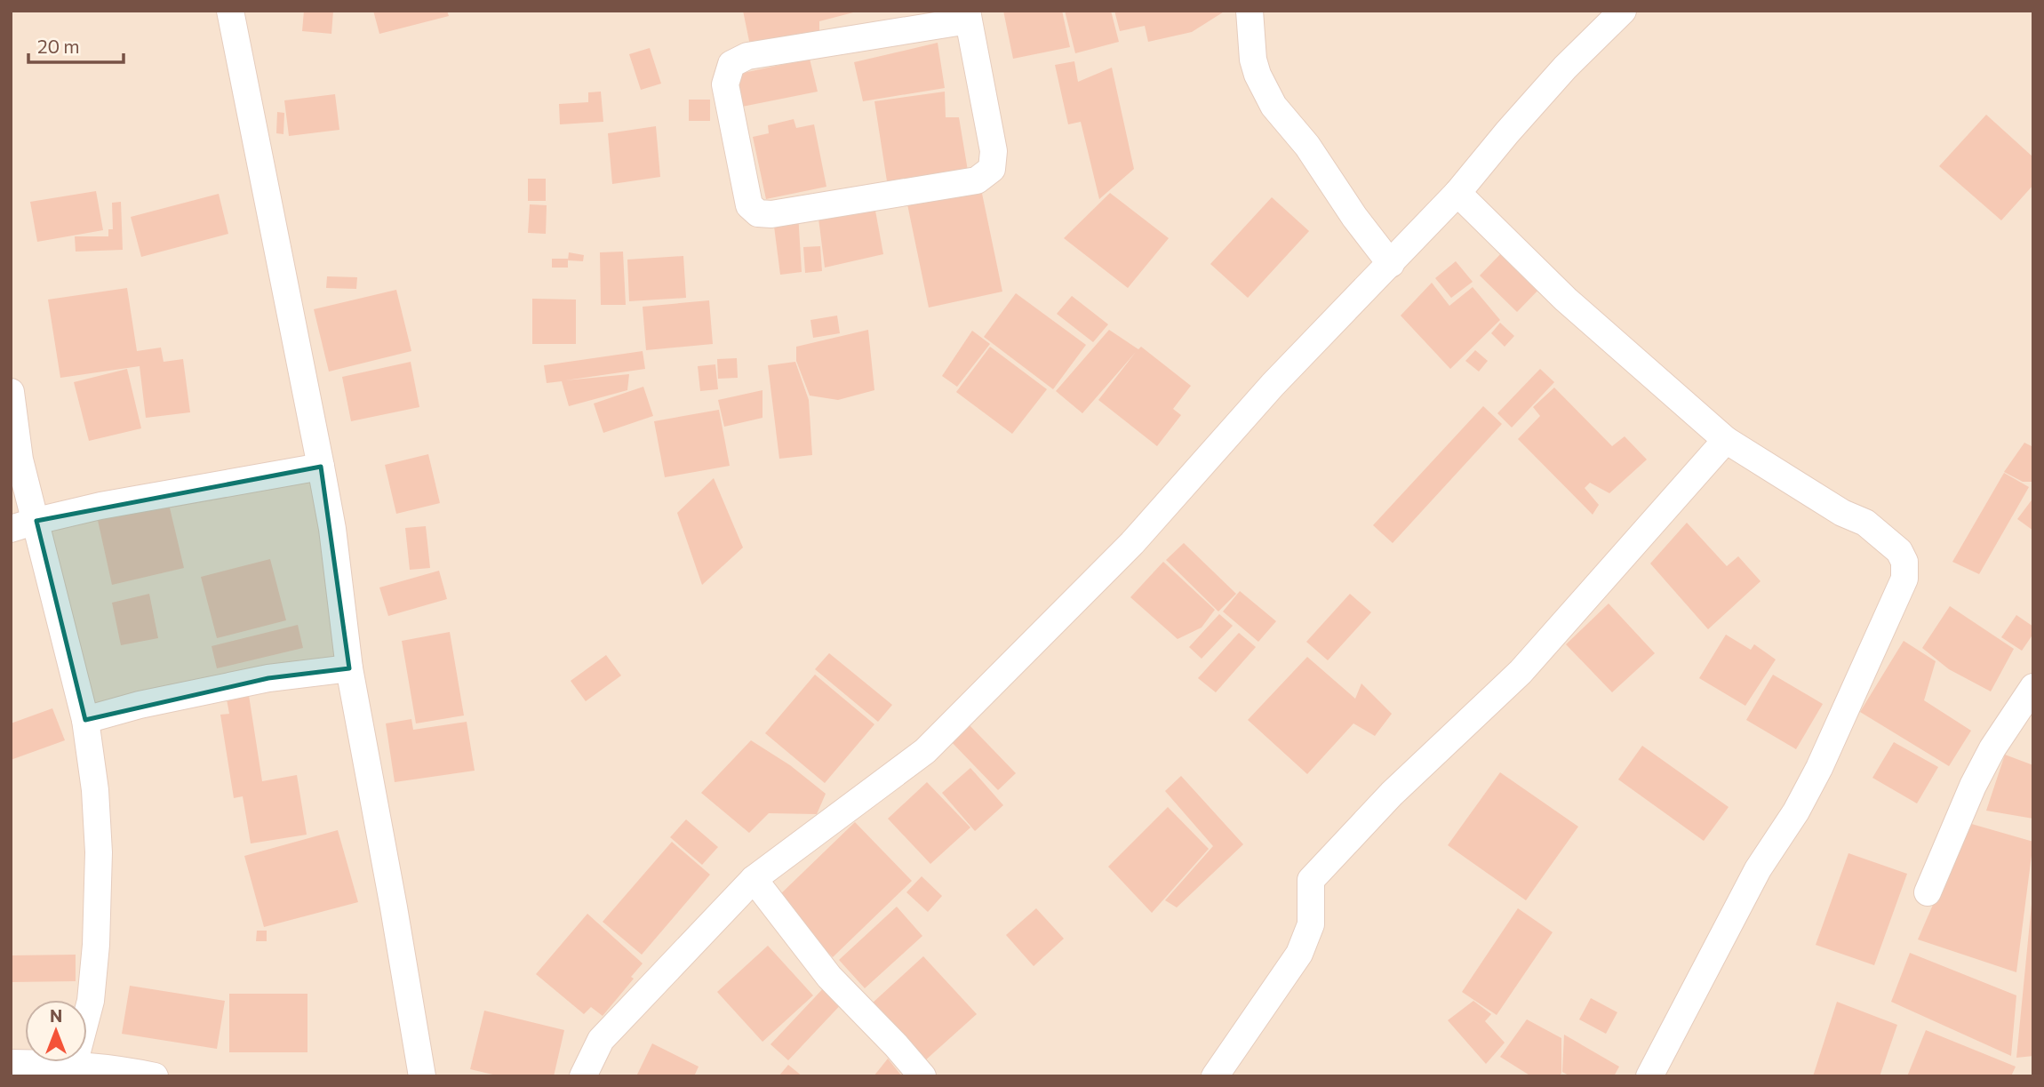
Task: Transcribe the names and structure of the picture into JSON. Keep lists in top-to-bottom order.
{
  "scale_bar": "20 m",
  "north": "top"
}
